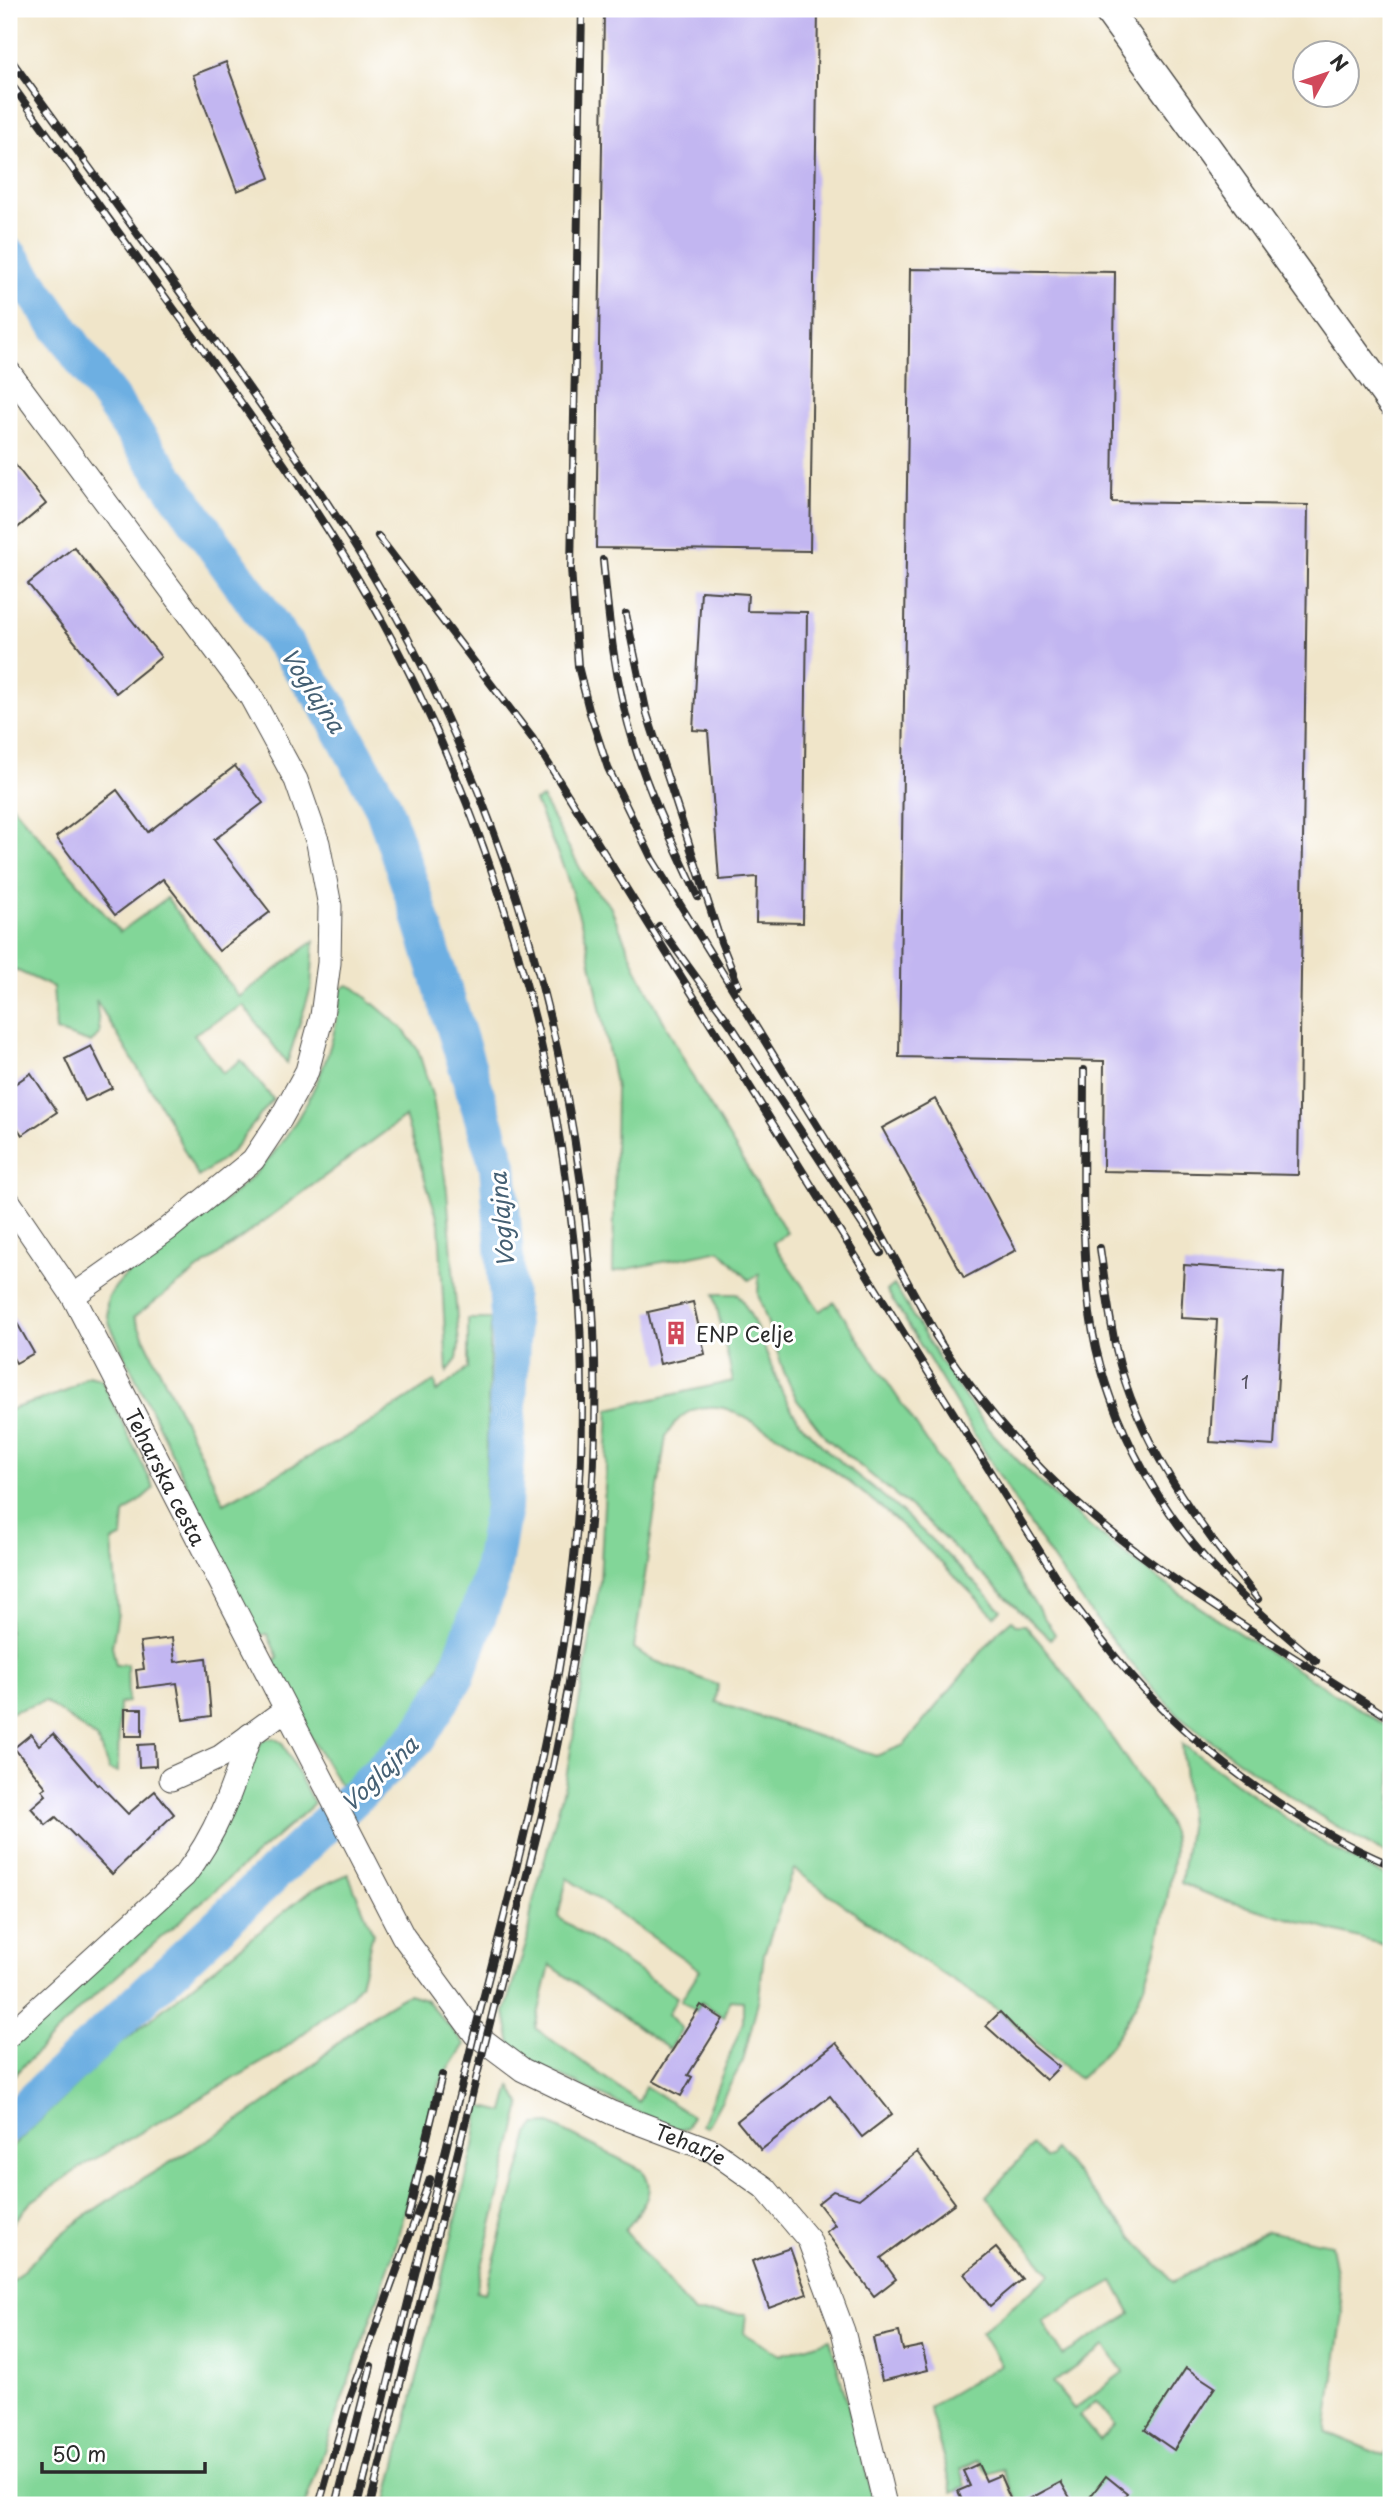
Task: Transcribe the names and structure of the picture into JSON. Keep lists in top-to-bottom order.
{
  "streets": {
    "street": ["Teharska cesta", "Teharje"]
  },
  "crossings": [
    ["Teharska cesta", "Teharje"]
  ],
  "water": ["Voglajna"],
  "places": {
    "building": ["ENP Celje"]
  },
  "house_numbers": ["1"],
  "scale_bar": "50 m",
  "north": "top right"
}
